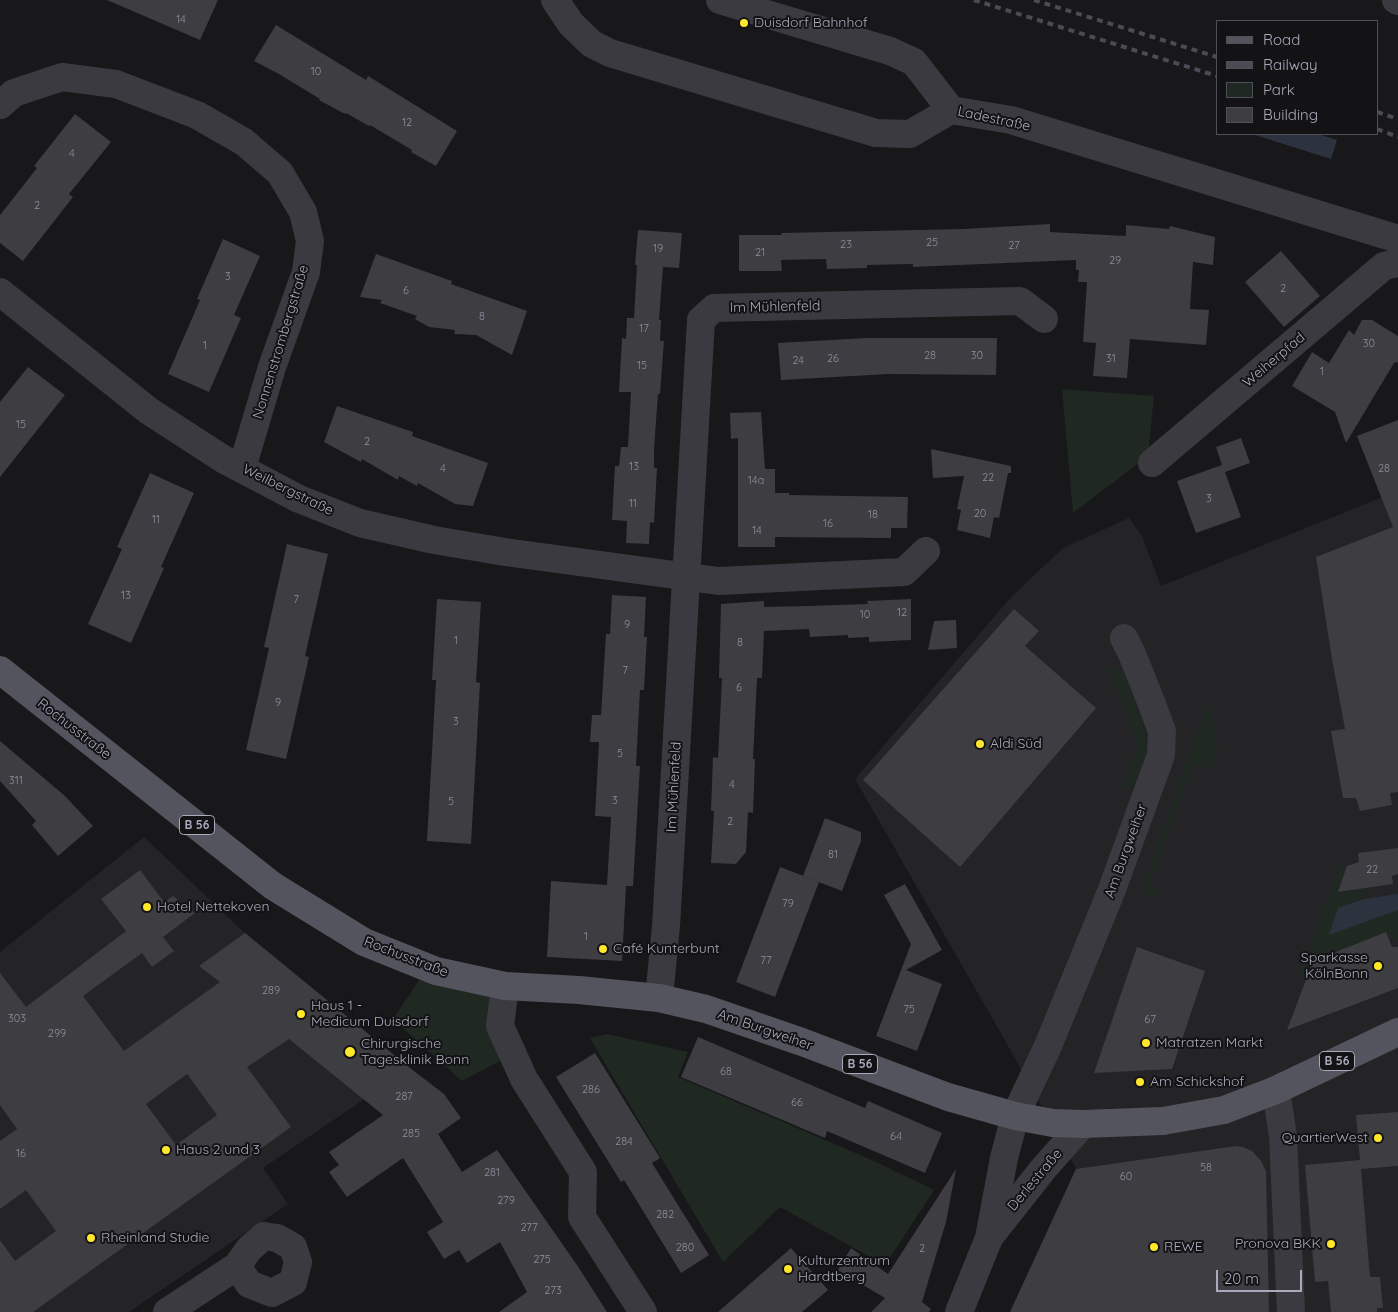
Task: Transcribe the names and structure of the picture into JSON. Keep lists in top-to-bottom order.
{
  "streets": {
    "main road": ["Rochusstraße", "B 56", "Am Burgweiher"],
    "street": [
      "Ladestraße",
      "Im Mühlenfeld",
      "Nonnenstrombergstraße",
      "Weiherpfad",
      "Weilbergstraße",
      "Derlestraße"
    ]
  },
  "crossings": [
    ["Im Mühlenfeld", "Weilbergstraße"],
    ["Im Mühlenfeld", "Am Burgweiher"],
    ["Nonnenstrombergstraße", "Weilbergstraße"],
    ["Rochusstraße", "Am Burgweiher"],
    ["Am Burgweiher", "Derlestraße"]
  ],
  "places": [
    "Duisdorf Bahnhof",
    "Aldi Süd",
    "Hotel Nettekoven",
    "Café Kunterbunt",
    "Sparkasse KölnBonn",
    "Haus 1 - Medicum Duisdorf",
    "Matratzen Markt",
    "Chirurgische Tagesklinik Bonn",
    "Am Schickshof",
    "QuartierWest",
    "Haus 2 und 3",
    "Rheinland Studie",
    "Pronova BKK",
    "REWE",
    "Kulturzentrum Hardtberg"
  ],
  "house_numbers": [
    "14",
    "10",
    "12",
    "4",
    "2",
    "25",
    "23",
    "27",
    "19",
    "21",
    "29",
    "3",
    "2",
    "6",
    "8",
    "17",
    "30",
    "1",
    "28",
    "30",
    "26",
    "31",
    "24",
    "15",
    "1",
    "15",
    "2",
    "13",
    "4",
    "28",
    "22",
    "14a",
    "3",
    "11",
    "20",
    "18",
    "11",
    "16",
    "14",
    "13",
    "7",
    "12",
    "10",
    "9",
    "1",
    "8",
    "7",
    "6",
    "9",
    "3",
    "5",
    "311",
    "4",
    "3",
    "5",
    "2",
    "81",
    "22",
    "79",
    "1",
    "77",
    "289",
    "75",
    "303",
    "67",
    "299",
    "68",
    "286",
    "287",
    "66",
    "285",
    "64",
    "284",
    "16",
    "58",
    "281",
    "60",
    "279",
    "282",
    "277",
    "280",
    "2",
    "275",
    "273"
  ],
  "legend": [
    "Road",
    "Railway",
    "Park",
    "Building"
  ],
  "scale_bar": "20 m"
}
